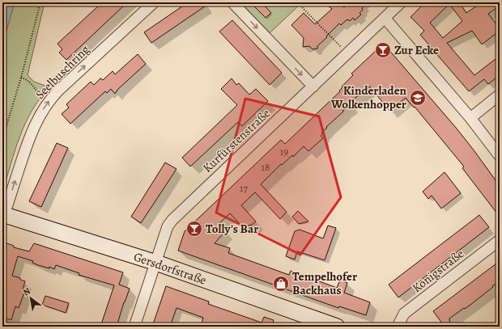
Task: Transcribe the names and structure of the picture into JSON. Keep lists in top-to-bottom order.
{
  "streets": {
    "street": [
      "Seelbuschring",
      "Kurfürstenstraße",
      "Gersdorfstraße",
      "Königstraße"
    ]
  },
  "crossings": [
    ["Seelbuschring", "Gersdorfstraße"],
    ["Kurfürstenstraße", "Gersdorfstraße"]
  ],
  "one_way": ["Seelbuschring"],
  "places": {
    "bar": ["Zur Ecke", "Tolly's Bar"],
    "school or university": ["Kinderladen Wolkenhopper"],
    "shop": ["Tempelhofer Backhaus"]
  },
  "house_numbers": ["19", "18", "17"],
  "north": "top left"
}
